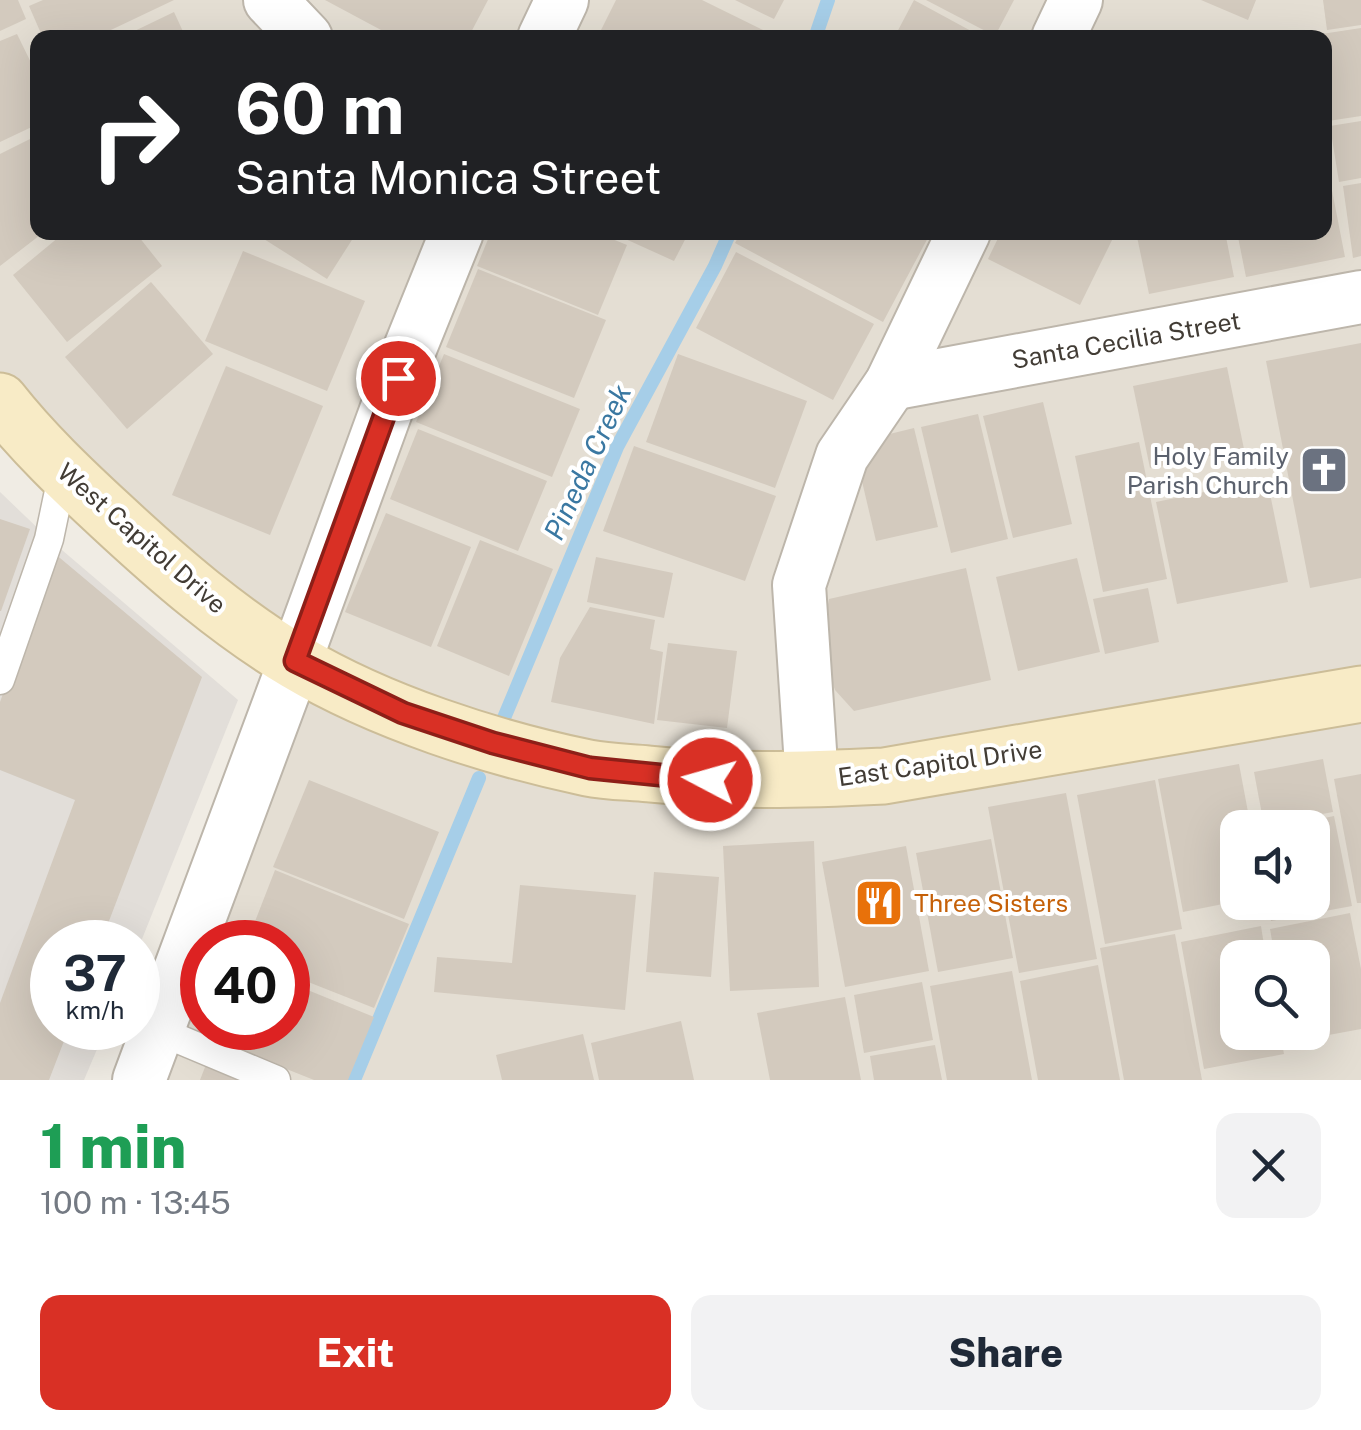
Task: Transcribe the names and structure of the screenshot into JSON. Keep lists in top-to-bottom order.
{
  "streets": {
    "street": ["Santa Cecilia Street", "West Capitol Drive", "East Capitol Drive"]
  },
  "crossings": [
    ["West Capitol Drive", "East Capitol Drive"]
  ],
  "water": ["Pineda Creek"],
  "places": {
    "church": ["Holy Family Parish Church"],
    "restaurant": ["Three Sisters"]
  },
  "page": {
    "turn": ["60 m", "Santa Monica Street"],
    "speed": "37 km/h",
    "limit": "40",
    "heading": ["1 min", "100 m · 13:45"],
    "buttons": ["Exit", "Share"]
  }
}
